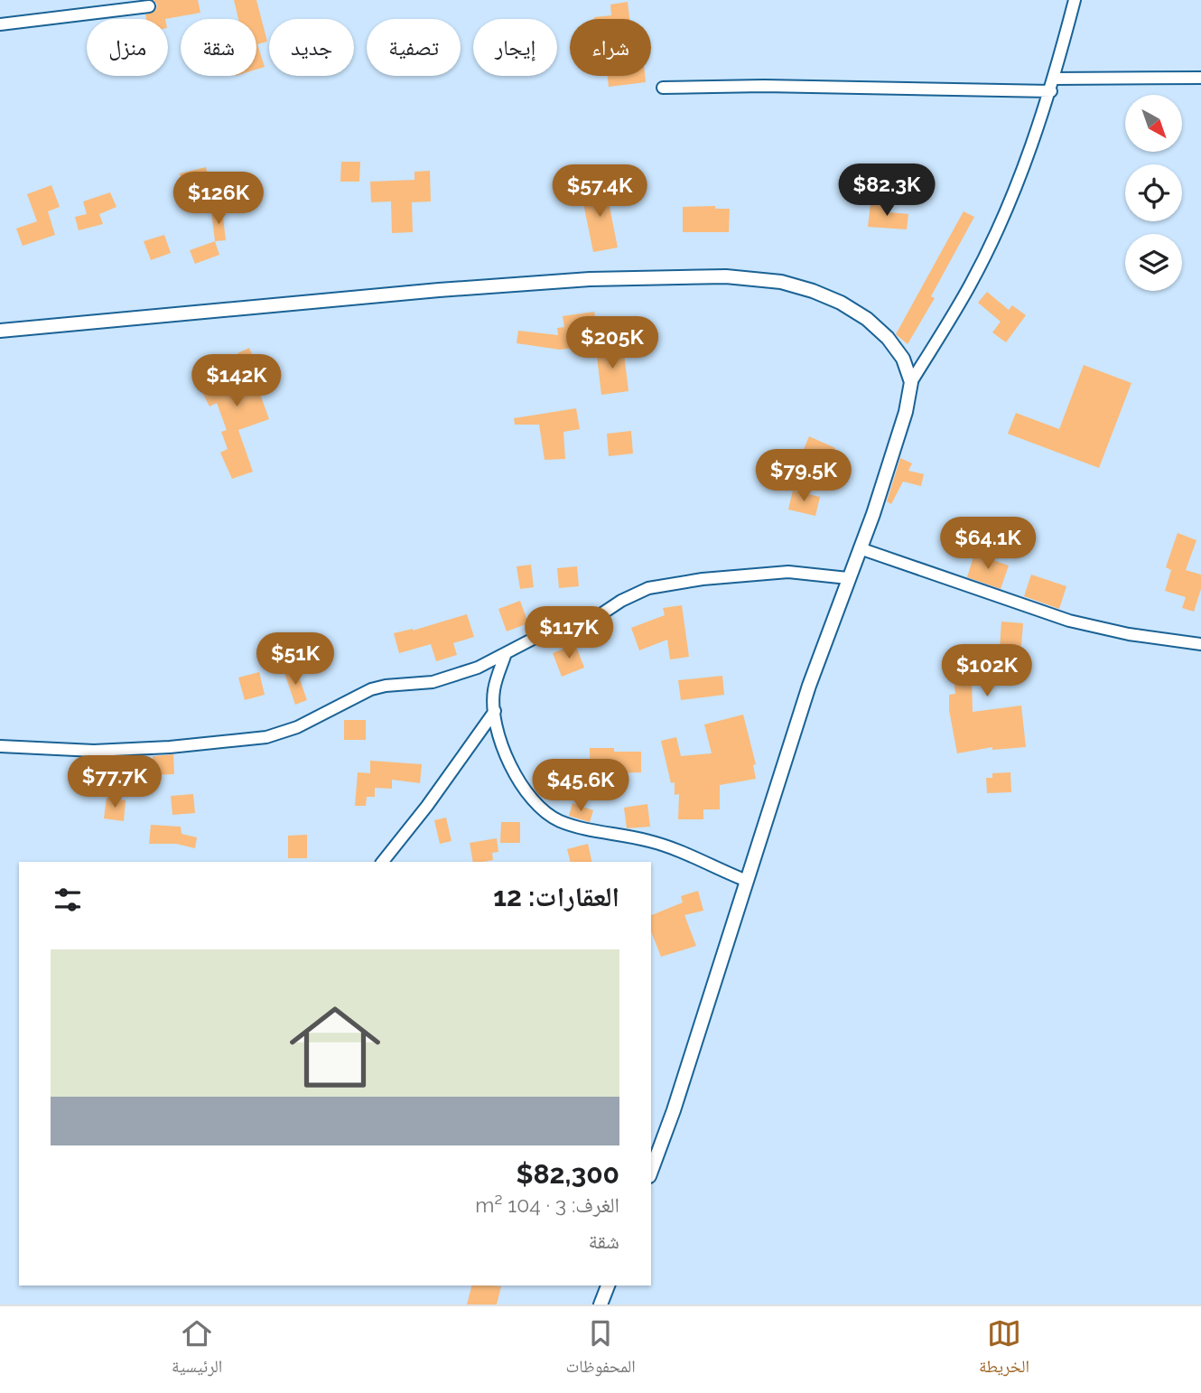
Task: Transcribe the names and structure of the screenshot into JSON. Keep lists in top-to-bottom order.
{
  "north": "bottom right",
  "page": {
    "chip": [
      "شراء",
      "إيجار",
      "تصفية",
      "جديد",
      "شقة",
      "منزل"
    ],
    "price": [
      "$82.3K",
      "$57.4K",
      "$126K",
      "$205K",
      "$142K",
      "$79.5K",
      "$64.1K",
      "$117K",
      "$51K",
      "$102K",
      "$77.7K",
      "$45.6K"
    ],
    "heading": "العقارات: 12",
    "list": [
      {
        "name": "$82,300",
        "note": "الغرف: 3 · 104 m² · شقة"
      }
    ],
    "tabs": ["الخريطة", "المحفوظات", "الرئيسية"]
  }
}
